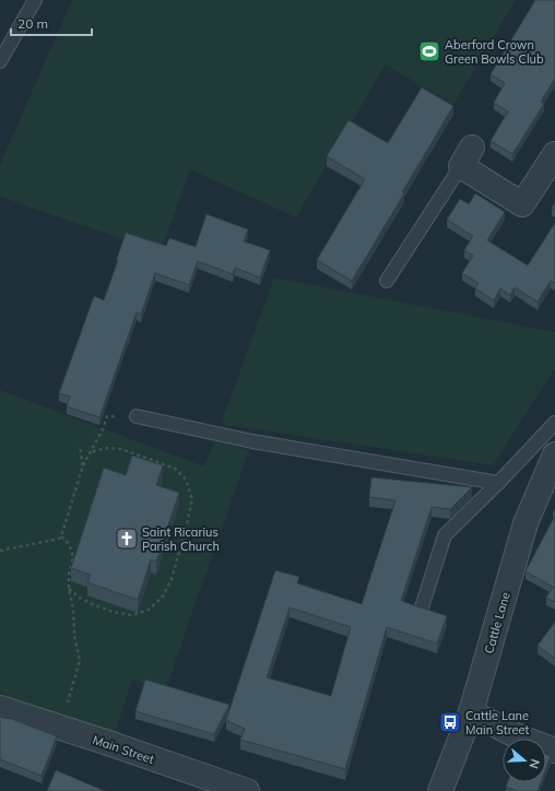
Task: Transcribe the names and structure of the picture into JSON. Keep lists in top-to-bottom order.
{
  "streets": {
    "street": ["Cattle Lane", "Main Street"]
  },
  "places": {
    "sports": ["Aberford Crown Green Bowls Club"],
    "church": ["Saint Ricarius Parish Church"],
    "bus stop": ["Cattle Lane Main Street"]
  },
  "scale_bar": "20 m",
  "north": "right"
}
